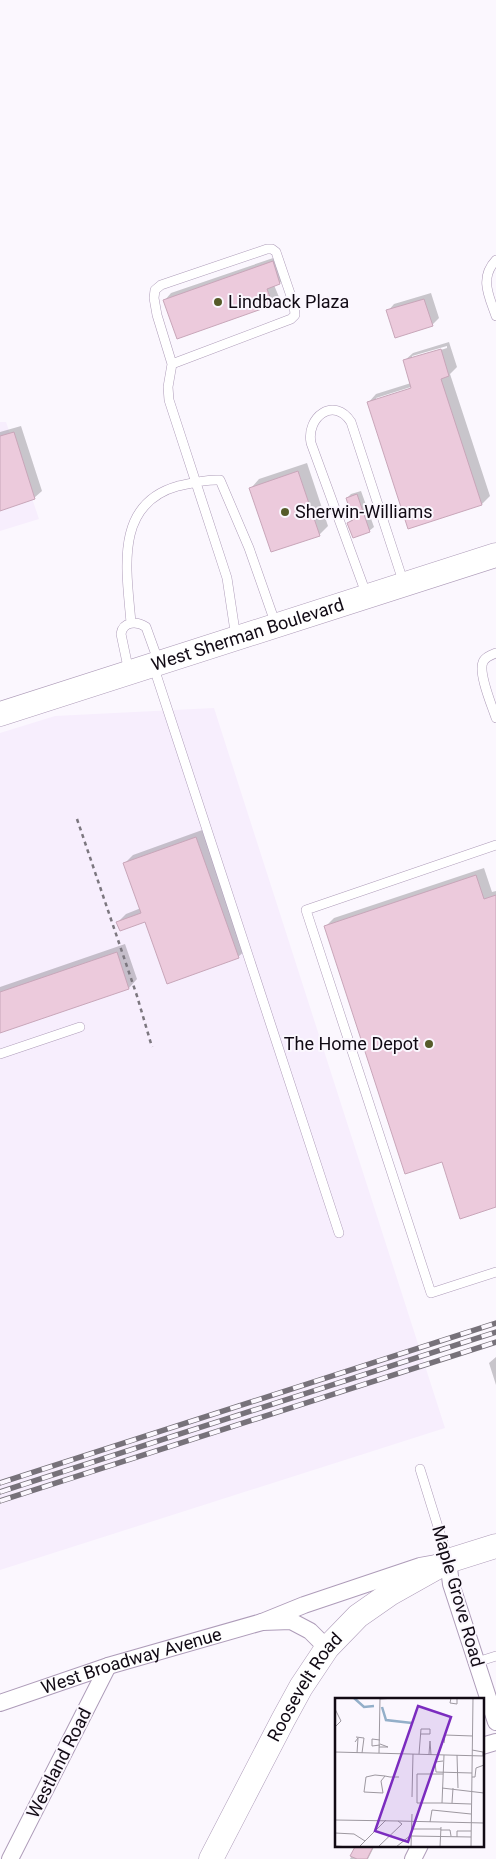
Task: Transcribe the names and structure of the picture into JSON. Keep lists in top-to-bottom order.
{
  "streets": {
    "main road": ["West Sherman Boulevard", "West Broadway Avenue", "Roosevelt Road"],
    "street": ["Maple Grove Road", "Westland Road"]
  },
  "crossings": [
    ["Maple Grove Road", "West Broadway Avenue"],
    ["Maple Grove Road", "Roosevelt Road"],
    ["West Broadway Avenue", "Roosevelt Road"],
    ["West Broadway Avenue", "Westland Road"]
  ],
  "places": ["Lindback Plaza", "Sherwin-Williams", "The Home Depot"]
}
